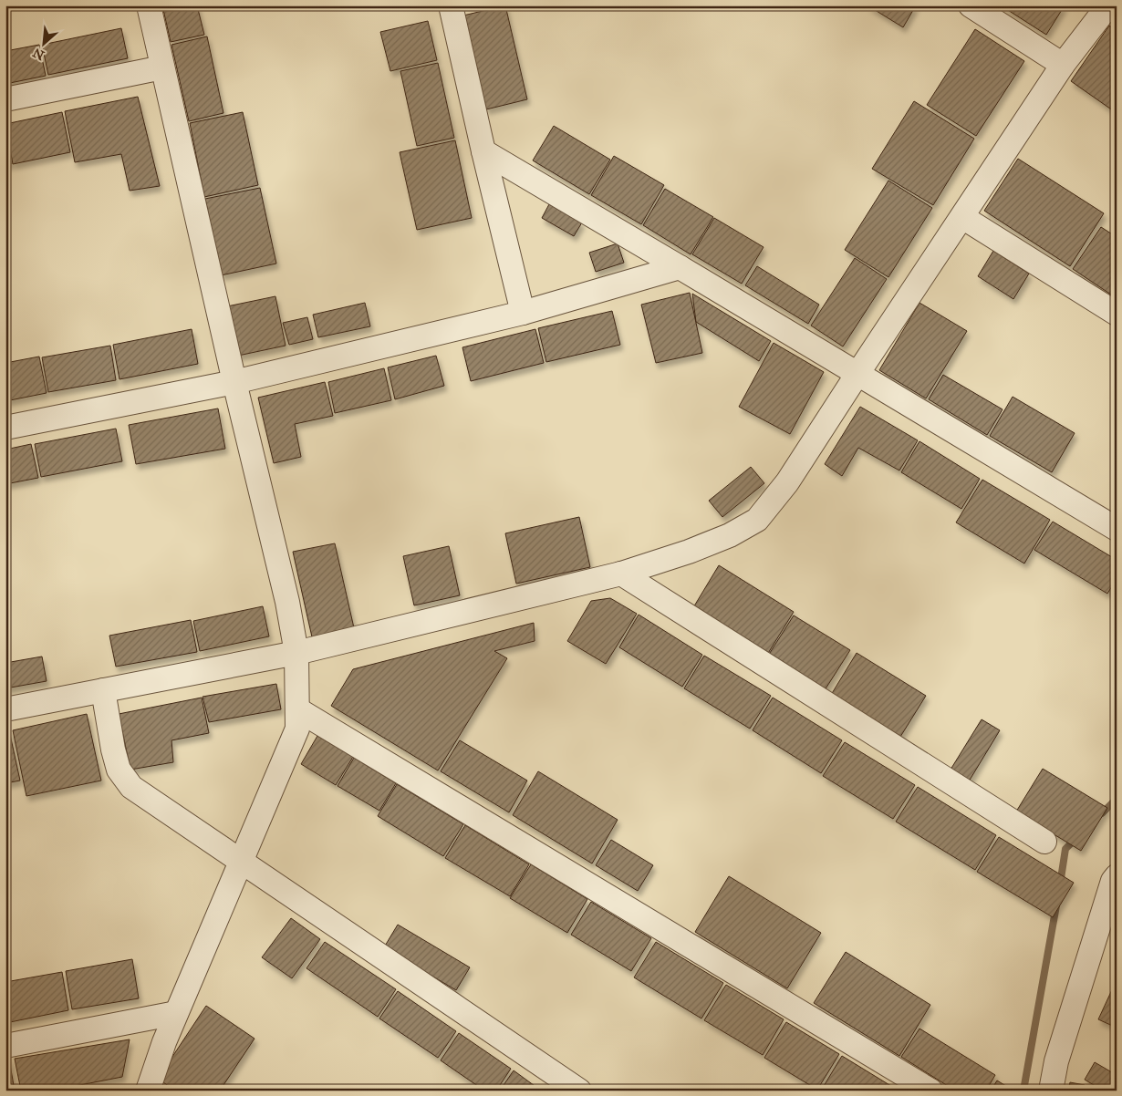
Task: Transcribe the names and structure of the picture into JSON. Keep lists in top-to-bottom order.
{
  "north": "bottom left"
}
